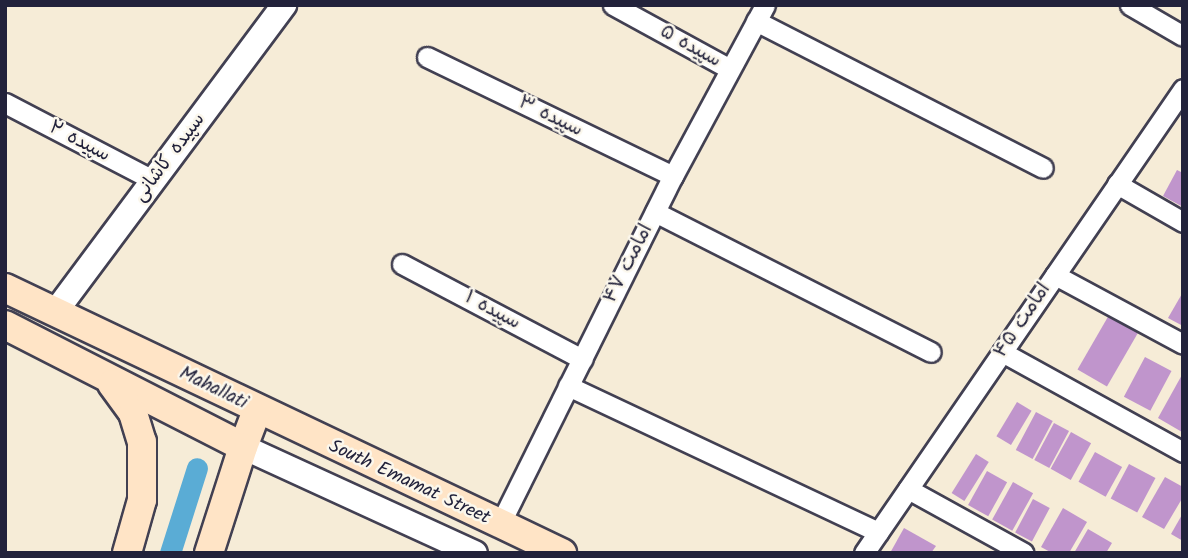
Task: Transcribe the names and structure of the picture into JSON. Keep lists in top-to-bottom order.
{
  "streets": {
    "main road": ["Mahallati", "South Emamat Street"],
    "street": [
      "سپیده ۵",
      "سپیده ۳",
      "سپیده ۲",
      "سپیده کاشانی",
      "امامت ۴۷",
      "سپیده ۱",
      "امامت ۴۵"
    ]
  },
  "crossings": [
    ["سپیده ۵", "امامت ۴۷"],
    ["سپیده ۳", "امامت ۴۷"],
    ["سپیده ۲", "سپیده کاشانی"],
    ["سپیده کاشانی", "Mahallati"],
    ["امامت ۴۷", "سپیده ۱"],
    ["امامت ۴۷", "South Emamat Street"],
    ["Mahallati", "South Emamat Street"]
  ]
}
